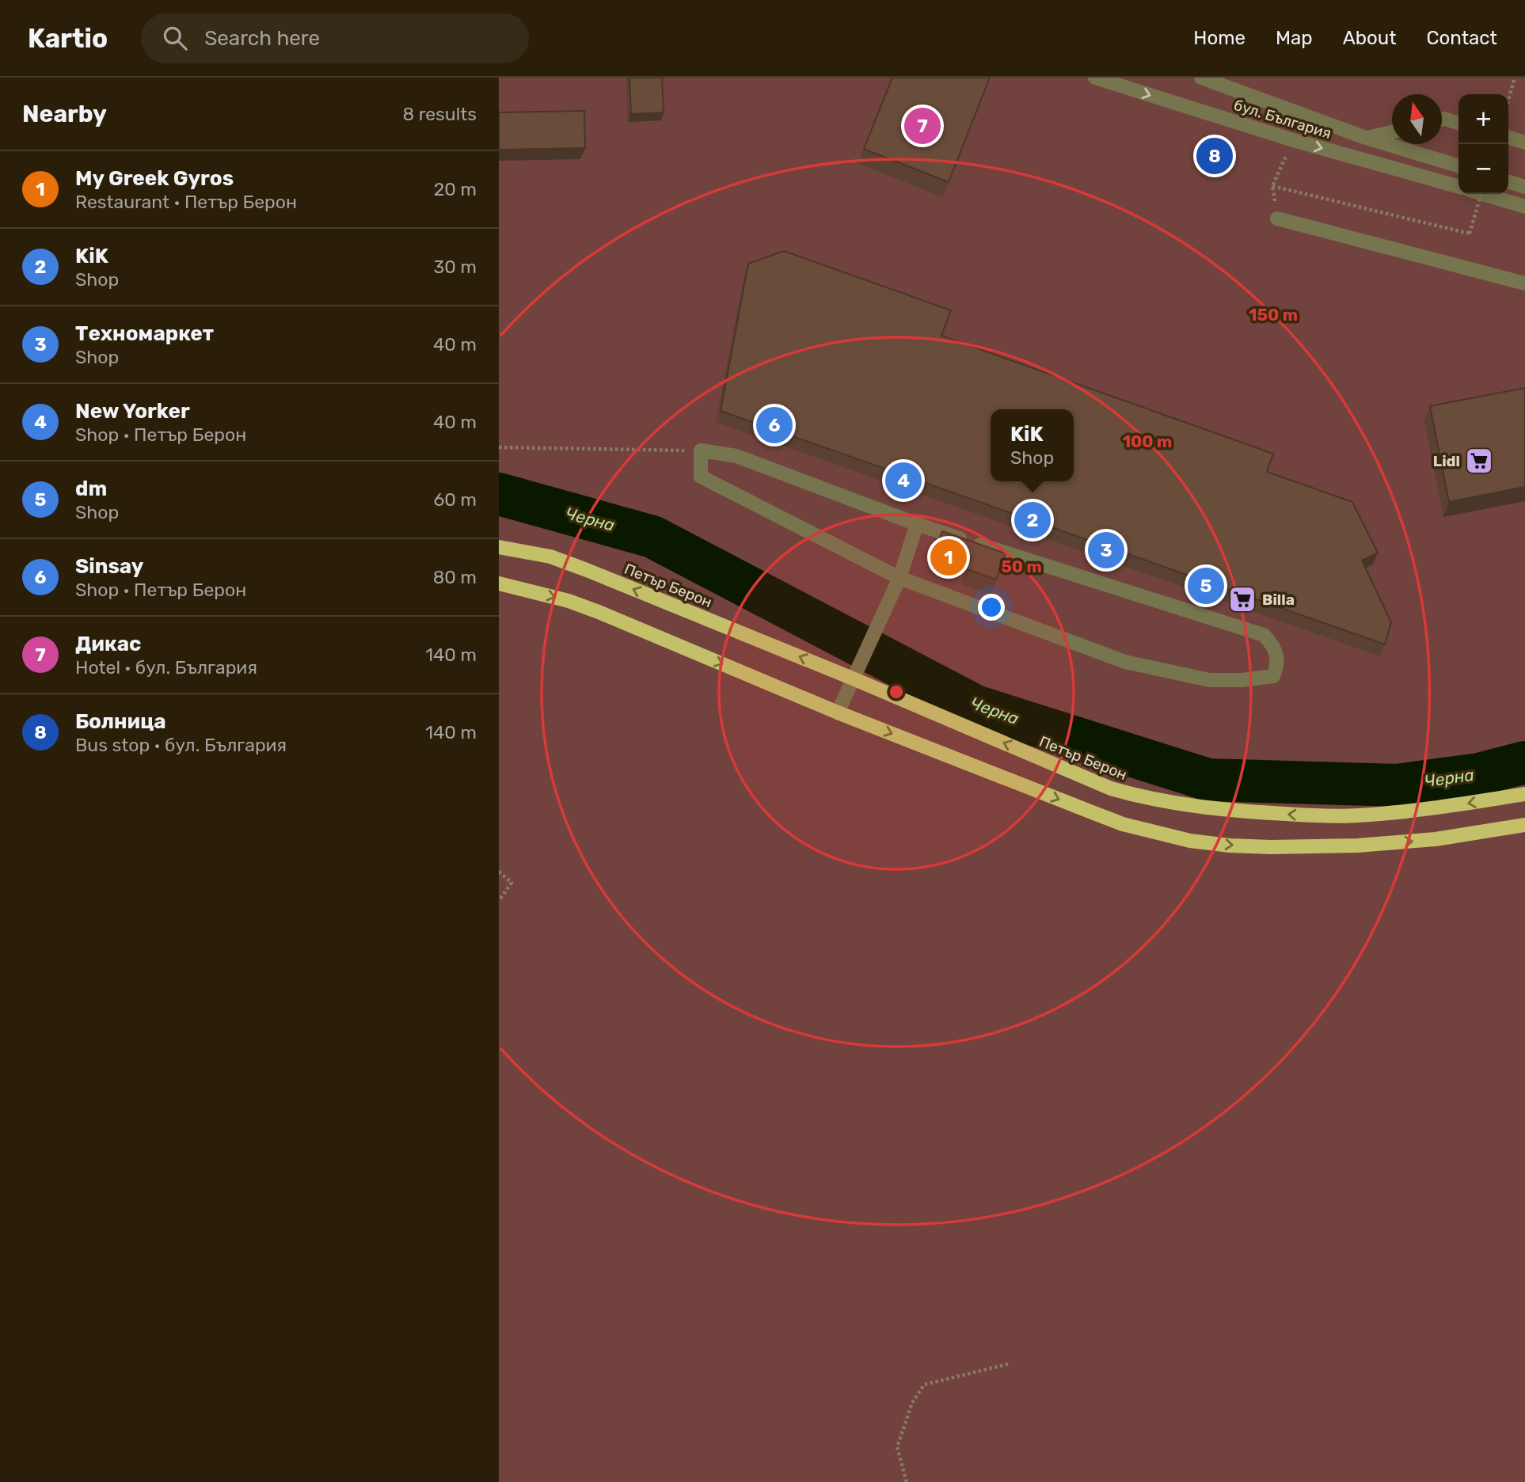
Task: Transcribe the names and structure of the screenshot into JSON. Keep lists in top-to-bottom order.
{
  "streets": {
    "main road": ["Петър Берон"],
    "street": ["бул. България"]
  },
  "water": ["Черна"],
  "places": {
    "supermarket": ["Lidl", "Billa"]
  },
  "north": "top",
  "page": {
    "header": "Kartio",
    "search": "Search here",
    "nav": [
      "Home",
      "Map",
      "About",
      "Contact"
    ],
    "heading": ["Nearby", "8 results"],
    "map_buttons": ["+", "−"],
    "pins": [
      "7",
      "8",
      "6",
      "4",
      "2",
      "3",
      "1",
      "5"
    ],
    "list": [
      {
        "mark": "1",
        "name": "My Greek Gyros",
        "note": "Restaurant · Петър Берон",
        "value": "20 m"
      },
      {
        "mark": "2",
        "name": "KiK",
        "note": "Shop",
        "value": "30 m"
      },
      {
        "mark": "3",
        "name": "Техномаркет",
        "note": "Shop",
        "value": "40 m"
      },
      {
        "mark": "4",
        "name": "New Yorker",
        "note": "Shop · Петър Берон",
        "value": "40 m"
      },
      {
        "mark": "5",
        "name": "dm",
        "note": "Shop",
        "value": "60 m"
      },
      {
        "mark": "6",
        "name": "Sinsay",
        "note": "Shop · Петър Берон",
        "value": "80 m"
      },
      {
        "mark": "7",
        "name": "Дикас",
        "note": "Hotel · бул. България",
        "value": "140 m"
      },
      {
        "mark": "8",
        "name": "Болница",
        "note": "Bus stop · бул. България",
        "value": "140 m"
      }
    ],
    "popup": ["KiK", "Shop"]
  },
  "rings": ["150 m", "100 m", "50 m"]
}
